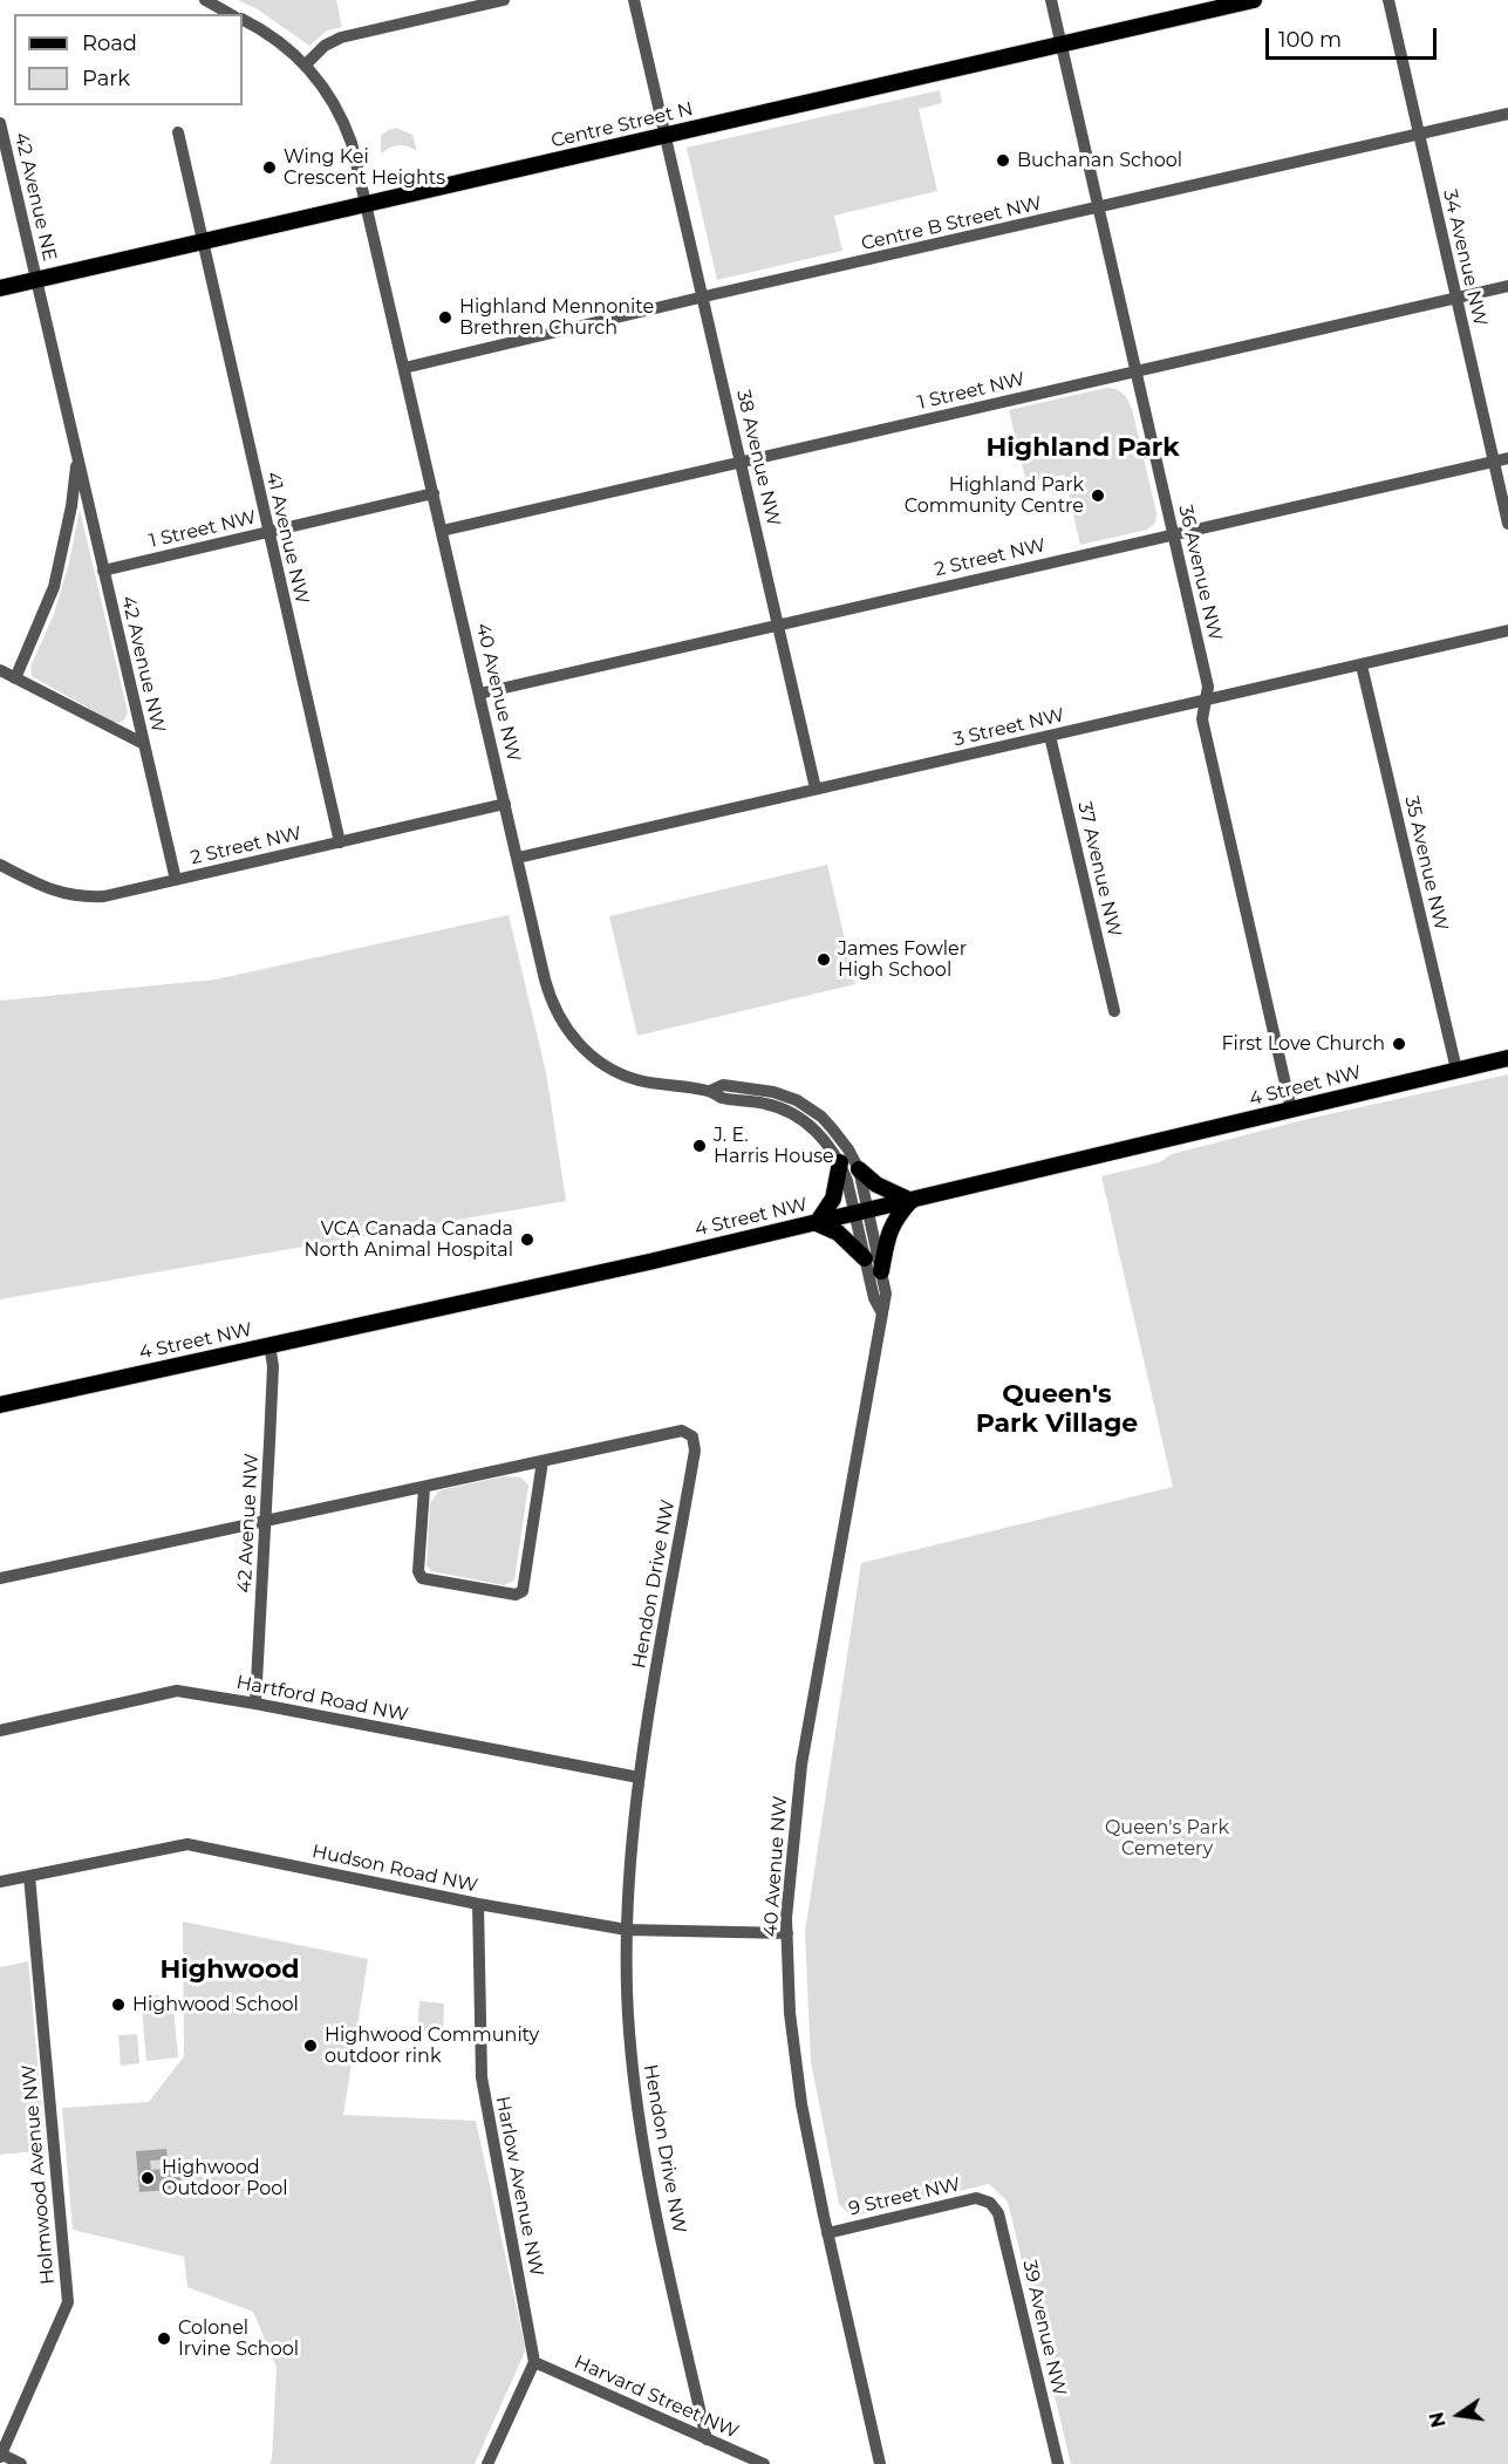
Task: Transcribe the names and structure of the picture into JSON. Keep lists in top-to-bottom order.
{
  "streets": {
    "main road": ["Centre Street N", "4 Street NW"],
    "street": [
      "42 Avenue NE",
      "Centre B Street NW",
      "34 Avenue NW",
      "1 Street NW",
      "38 Avenue NW",
      "41 Avenue NW",
      "2 Street NW",
      "36 Avenue NW",
      "42 Avenue NW",
      "40 Avenue NW",
      "3 Street NW",
      "35 Avenue NW",
      "37 Avenue NW",
      "Hendon Drive NW",
      "Hartford Road NW",
      "Hudson Road NW",
      "Holmwood Avenue NW",
      "Harlow Avenue NW",
      "9 Street NW",
      "39 Avenue NW",
      "Harvard Street NW"
    ]
  },
  "crossings": [
    ["Centre Street N", "42 Avenue NE"],
    ["Centre Street N", "38 Avenue NW"],
    ["Centre Street N", "41 Avenue NW"],
    ["Centre Street N", "36 Avenue NW"],
    ["Centre Street N", "42 Avenue NW"],
    ["Centre Street N", "40 Avenue NW"],
    ["42 Avenue NE", "42 Avenue NW"],
    ["Centre B Street NW", "34 Avenue NW"],
    ["Centre B Street NW", "38 Avenue NW"],
    ["Centre B Street NW", "36 Avenue NW"],
    ["Centre B Street NW", "40 Avenue NW"],
    ["34 Avenue NW", "1 Street NW"],
    ["34 Avenue NW", "2 Street NW"],
    ["1 Street NW", "38 Avenue NW"],
    ["1 Street NW", "41 Avenue NW"],
    ["1 Street NW", "36 Avenue NW"],
    ["1 Street NW", "42 Avenue NW"],
    ["1 Street NW", "40 Avenue NW"],
    ["38 Avenue NW", "2 Street NW"],
    ["38 Avenue NW", "3 Street NW"],
    ["41 Avenue NW", "2 Street NW"],
    ["2 Street NW", "36 Avenue NW"],
    ["2 Street NW", "42 Avenue NW"],
    ["2 Street NW", "40 Avenue NW"],
    ["36 Avenue NW", "3 Street NW"],
    ["36 Avenue NW", "4 Street NW"],
    ["42 Avenue NW", "4 Street NW"],
    ["42 Avenue NW", "Hendon Drive NW"],
    ["42 Avenue NW", "Hartford Road NW"],
    ["40 Avenue NW", "3 Street NW"],
    ["40 Avenue NW", "4 Street NW"],
    ["40 Avenue NW", "Hudson Road NW"],
    ["40 Avenue NW", "9 Street NW"],
    ["3 Street NW", "35 Avenue NW"],
    ["3 Street NW", "37 Avenue NW"],
    ["35 Avenue NW", "4 Street NW"],
    ["Hendon Drive NW", "Hartford Road NW"],
    ["Hendon Drive NW", "Hudson Road NW"],
    ["Hendon Drive NW", "Harvard Street NW"],
    ["Hudson Road NW", "Holmwood Avenue NW"],
    ["Hudson Road NW", "Harlow Avenue NW"],
    ["Harlow Avenue NW", "Harvard Street NW"],
    ["9 Street NW", "39 Avenue NW"]
  ],
  "districts": ["Highland Park", "Queen's Park Village", "Highwood"],
  "parks": ["Queen's Park Cemetery"],
  "places": [
    "Buchanan School",
    "Wing Kei Crescent Heights",
    "Highland Mennonite Brethren Church",
    "Highland Park Community Centre",
    "James Fowler High School",
    "First Love Church",
    "J. E. Harris House",
    "VCA Canada Canada North Animal Hospital",
    "Highwood School",
    "Highwood Community outdoor rink",
    "Highwood Outdoor Pool",
    "Colonel Irvine School"
  ],
  "legend": ["Road", "Park"],
  "scale_bar": "100 m",
  "north": "left"
}
